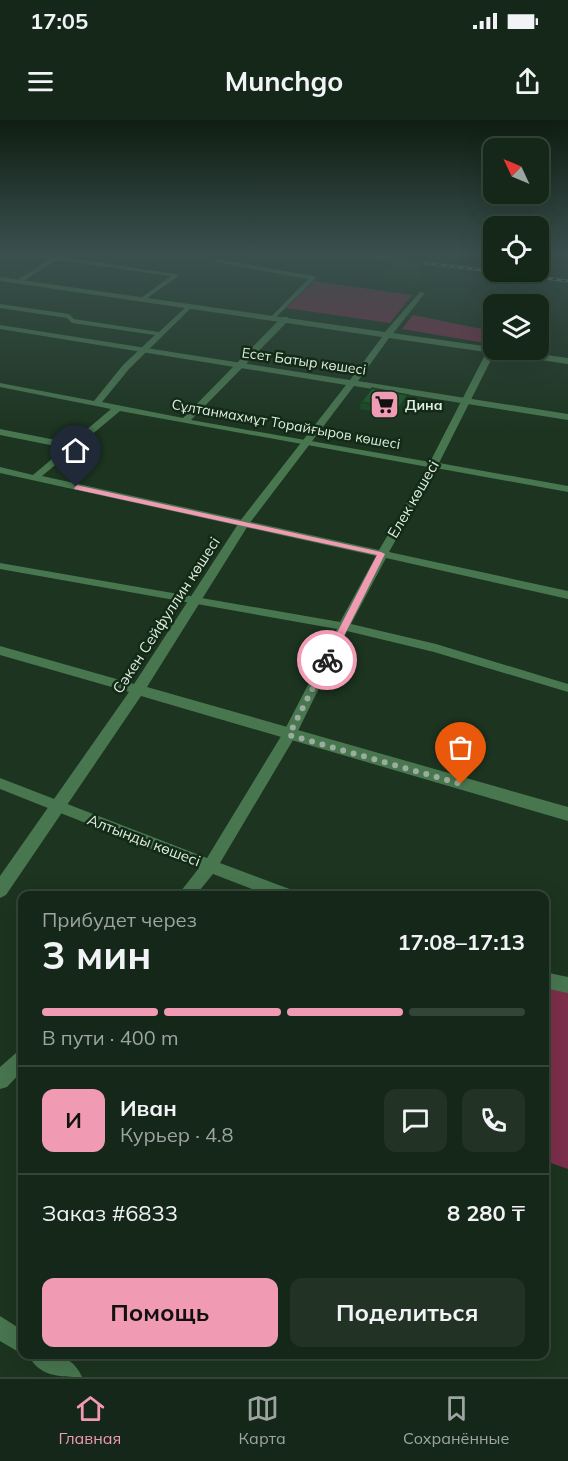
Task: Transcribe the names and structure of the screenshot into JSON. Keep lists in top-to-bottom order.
{
  "streets": {
    "street": [
      "Есет Батыр көшесі",
      "Сұлтанмахмұт Торайғыров көшесі",
      "Елек көшесі",
      "Сәкен Сейфуллин көшесі",
      "Алтынды көшесі"
    ]
  },
  "crossings": [
    ["Есет Батыр көшесі", "Елек көшесі"],
    ["Есет Батыр көшесі", "Сәкен Сейфуллин көшесі"],
    ["Сұлтанмахмұт Торайғыров көшесі", "Елек көшесі"],
    ["Сұлтанмахмұт Торайғыров көшесі", "Сәкен Сейфуллин көшесі"],
    ["Елек көшесі", "Алтынды көшесі"],
    ["Сәкен Сейфуллин көшесі", "Алтынды көшесі"]
  ],
  "places": {
    "supermarket": ["Дина"]
  },
  "north": "top left",
  "page": {
    "status": "17:05",
    "header": "Munchgo",
    "heading": ["3 мин", "Прибудет через", "17:08–17:13"],
    "panel": [
      "Иван",
      "Курьер · 4.8",
      "Заказ #6833",
      "8 280 ₸"
    ],
    "bar": "В пути · 400 m",
    "round": "И",
    "buttons": ["Помощь", "Поделиться"],
    "tabs": ["Главная", "Карта", "Сохранённые"]
  }
}
